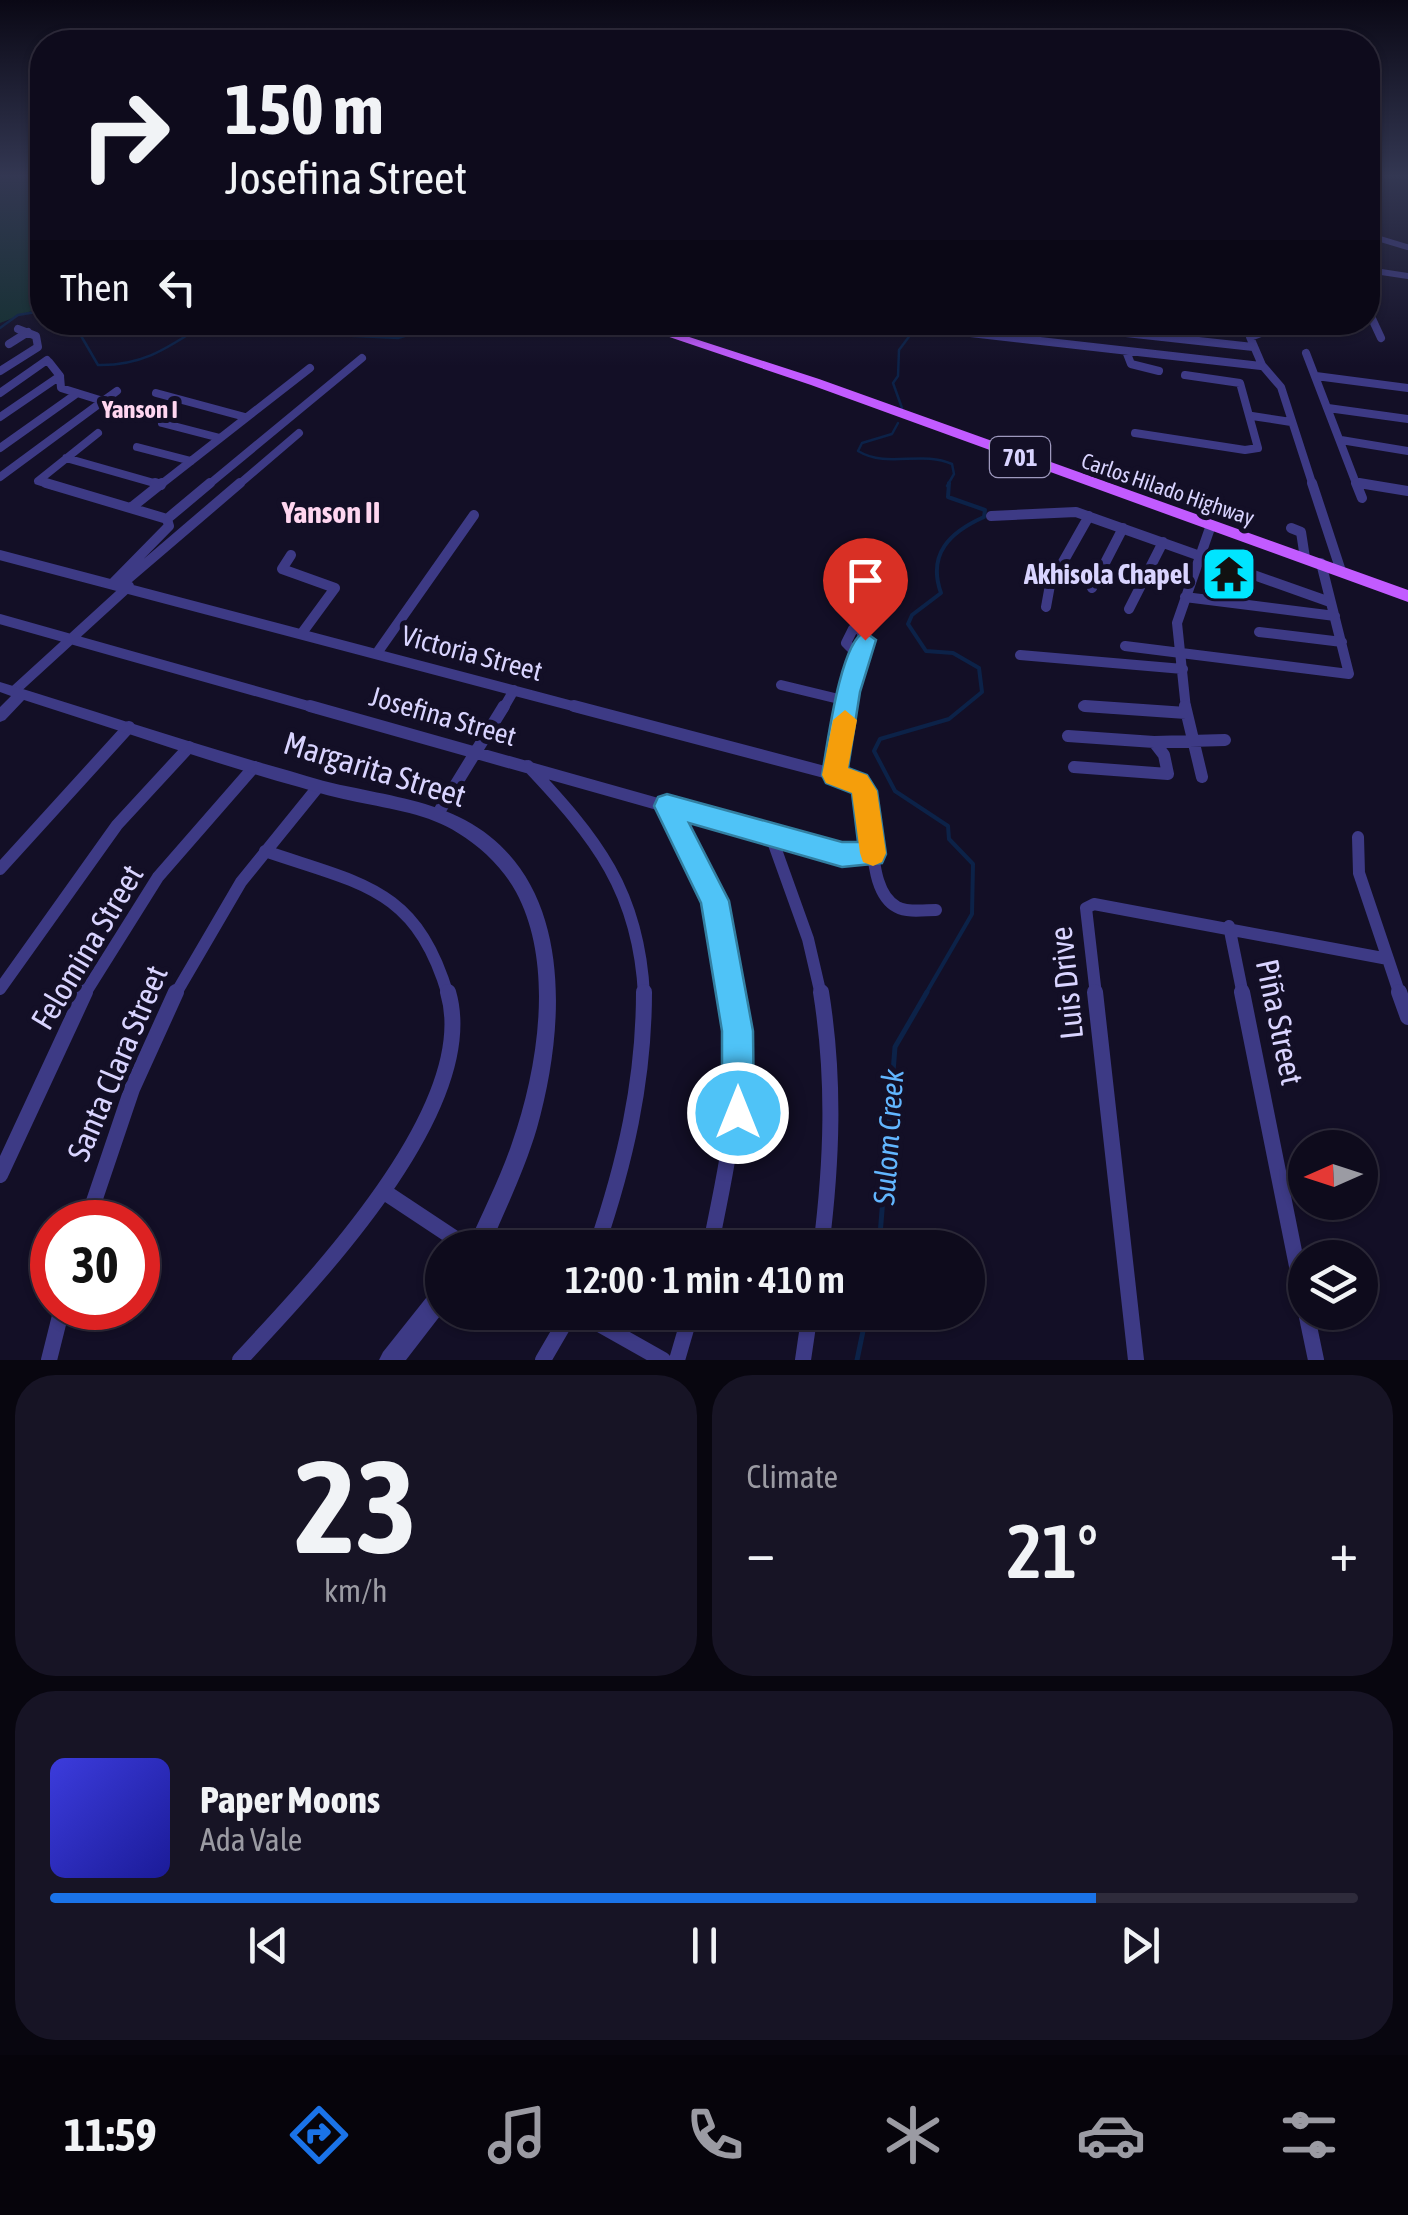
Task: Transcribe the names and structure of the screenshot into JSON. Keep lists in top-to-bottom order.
{
  "streets": {
    "main road": ["701", "Carlos Hilado Highway"],
    "street": [
      "Victoria Street",
      "Josefina Street",
      "Margarita Street",
      "Felomina Street",
      "Luis Drive",
      "Piña Street",
      "Santa Clara Street"
    ]
  },
  "crossings": [
    ["Margarita Street", "Felomina Street"],
    ["Margarita Street", "Santa Clara Street"],
    ["Luis Drive", "Piña Street"]
  ],
  "districts": ["Yanson I", "Yanson II"],
  "water": ["Sulom Creek"],
  "places": {
    "temple": ["Akhisola Chapel"]
  },
  "north": "left",
  "page": {
    "turn": ["150 m", "Josefina Street"],
    "then": "Then",
    "limit": "30",
    "trip": "12:00 · 1 min · 410 m",
    "tile": [
      ["23", "km/h"],
      "Climate"
    ],
    "heat": ["−", "21°", "+"],
    "song": ["Paper Moons", "Ada Vale"],
    "tabs": "11:59"
  }
}
